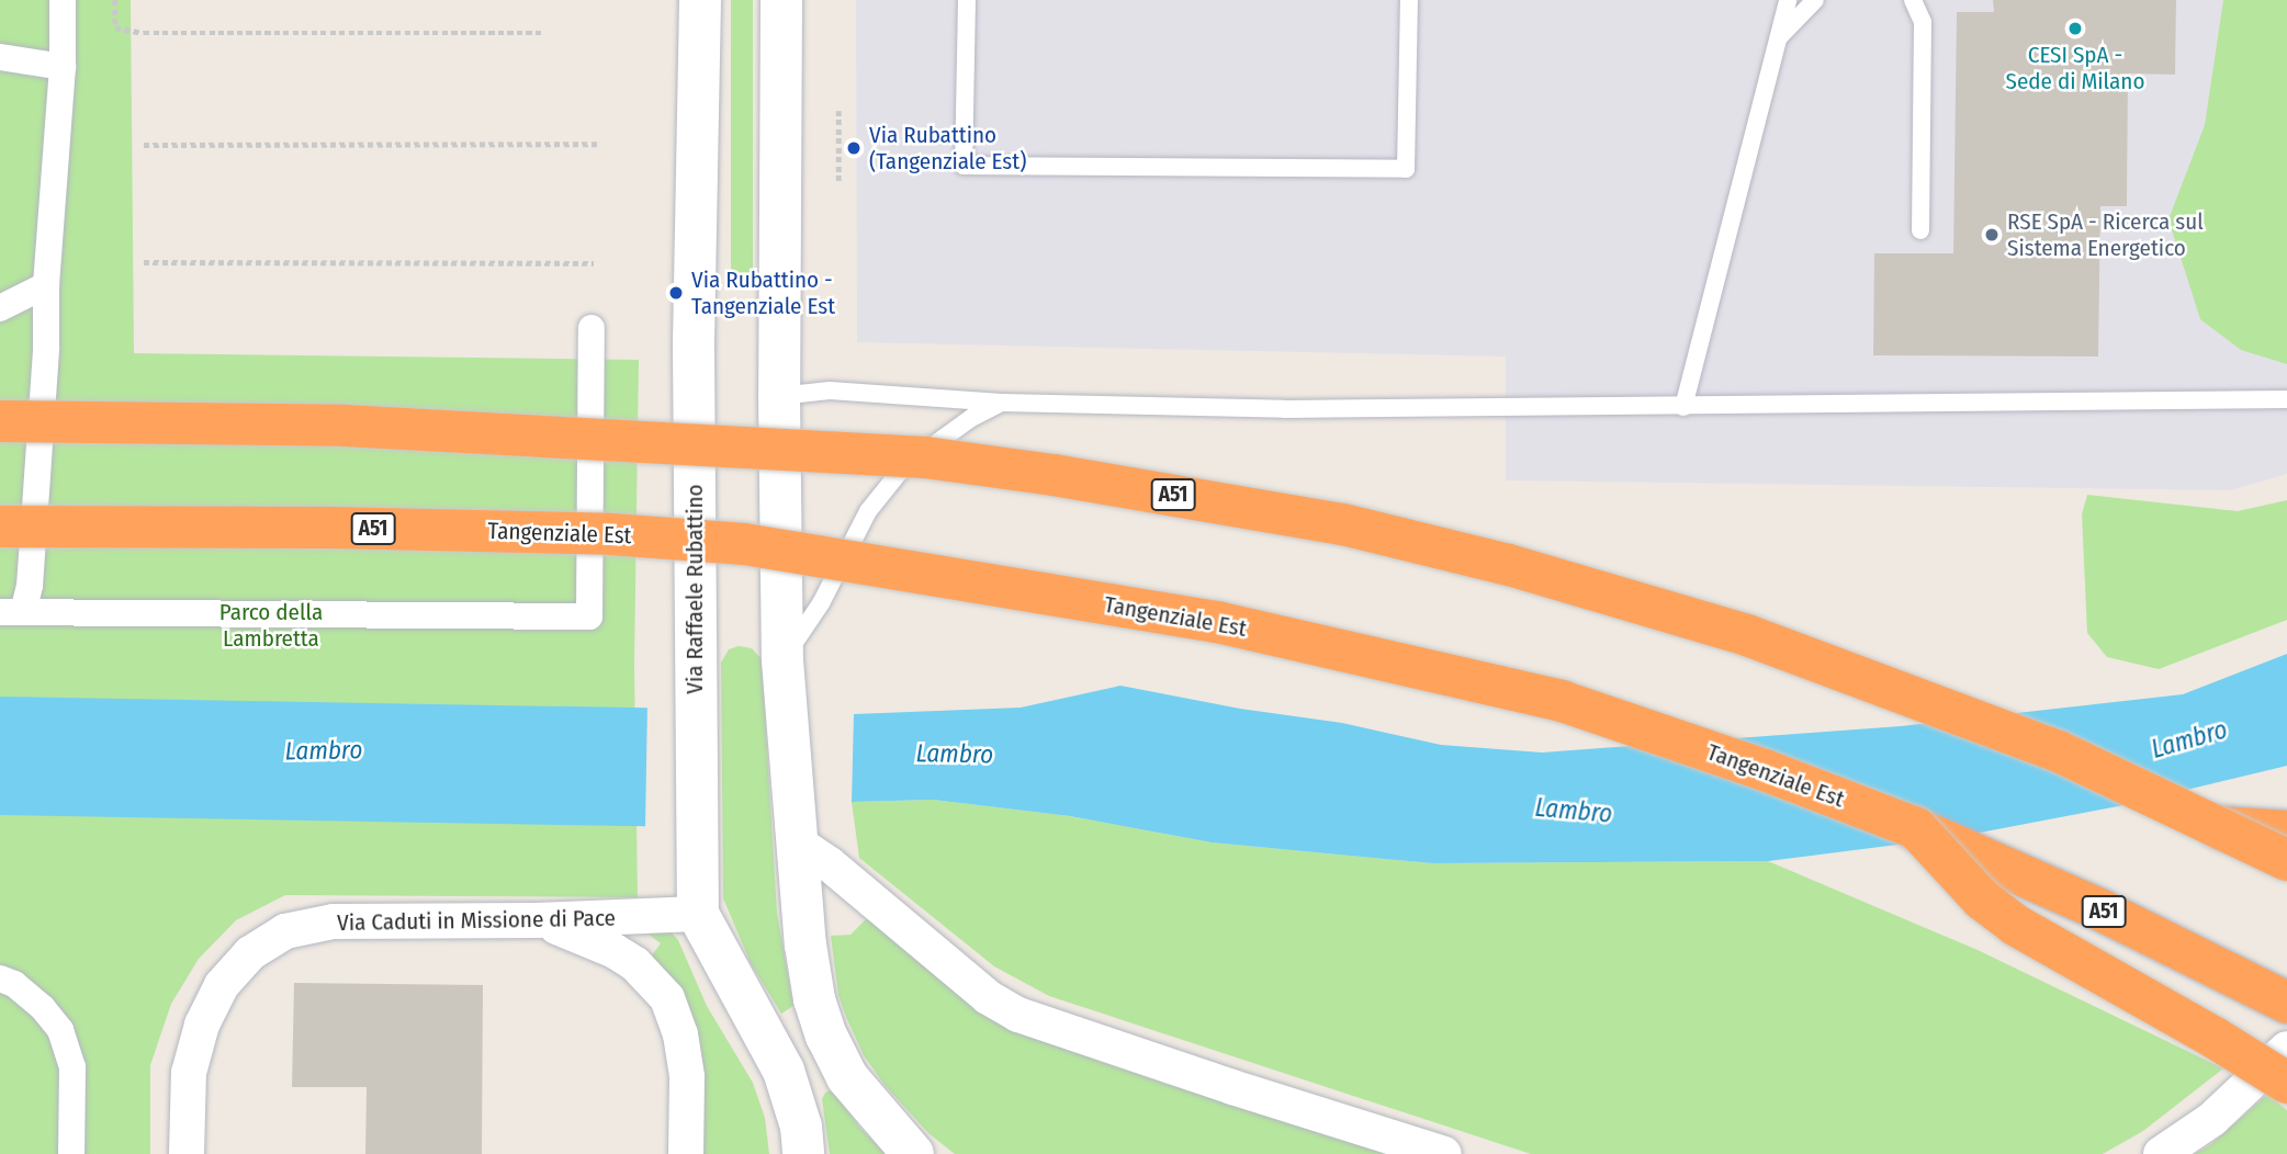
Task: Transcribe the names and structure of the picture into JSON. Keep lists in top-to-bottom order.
{
  "streets": {
    "highway": ["A51", "Tangenziale Est"],
    "street": ["Via Raffaele Rubattino", "Via Caduti in Missione di Pace"]
  },
  "crossings": [
    ["Via Raffaele Rubattino", "Via Caduti in Missione di Pace"]
  ],
  "water": ["Lambro"],
  "parks": ["Parco della Lambretta"],
  "places": [
    "CESI SpA - Sede di Milano",
    "Via Rubattino (Tangenziale Est)",
    "RSE SpA - Ricerca sul Sistema Energetico",
    "Via Rubattino - Tangenziale Est"
  ]
}
